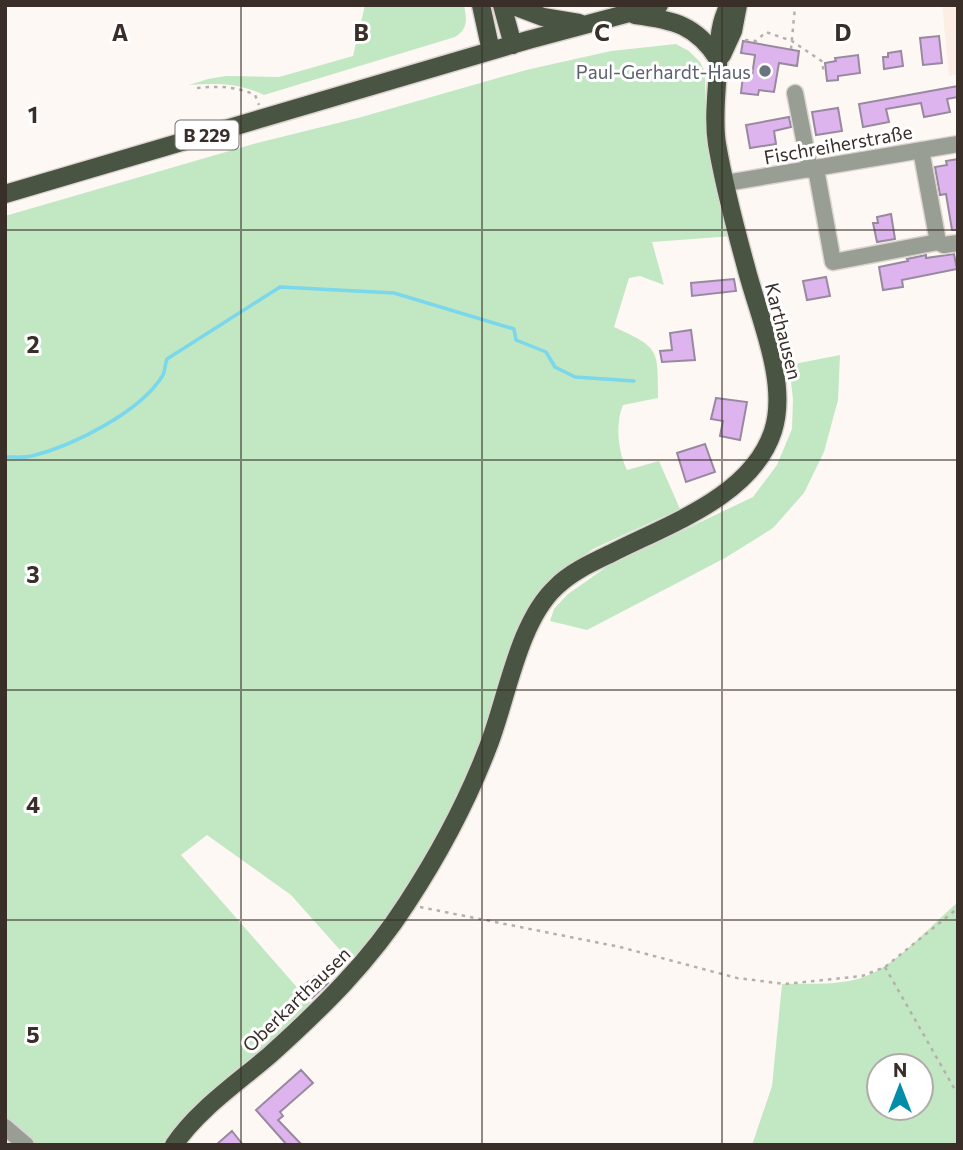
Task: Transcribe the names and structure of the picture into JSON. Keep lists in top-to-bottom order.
{
  "streets": {
    "main road": ["B 229", "Karthausen", "Oberkarthausen"],
    "street": ["Fischreiherstraße"]
  },
  "crossings": [
    ["Fischreiherstraße", "Karthausen"],
    ["Karthausen", "Oberkarthausen"]
  ],
  "places": ["Paul-Gerhardt-Haus"],
  "north": "top",
  "grid": {
    "columns": [
      "A",
      "B",
      "C",
      "D"
    ],
    "rows": [
      "1",
      "2",
      "3",
      "4",
      "5"
    ]
  }
}
